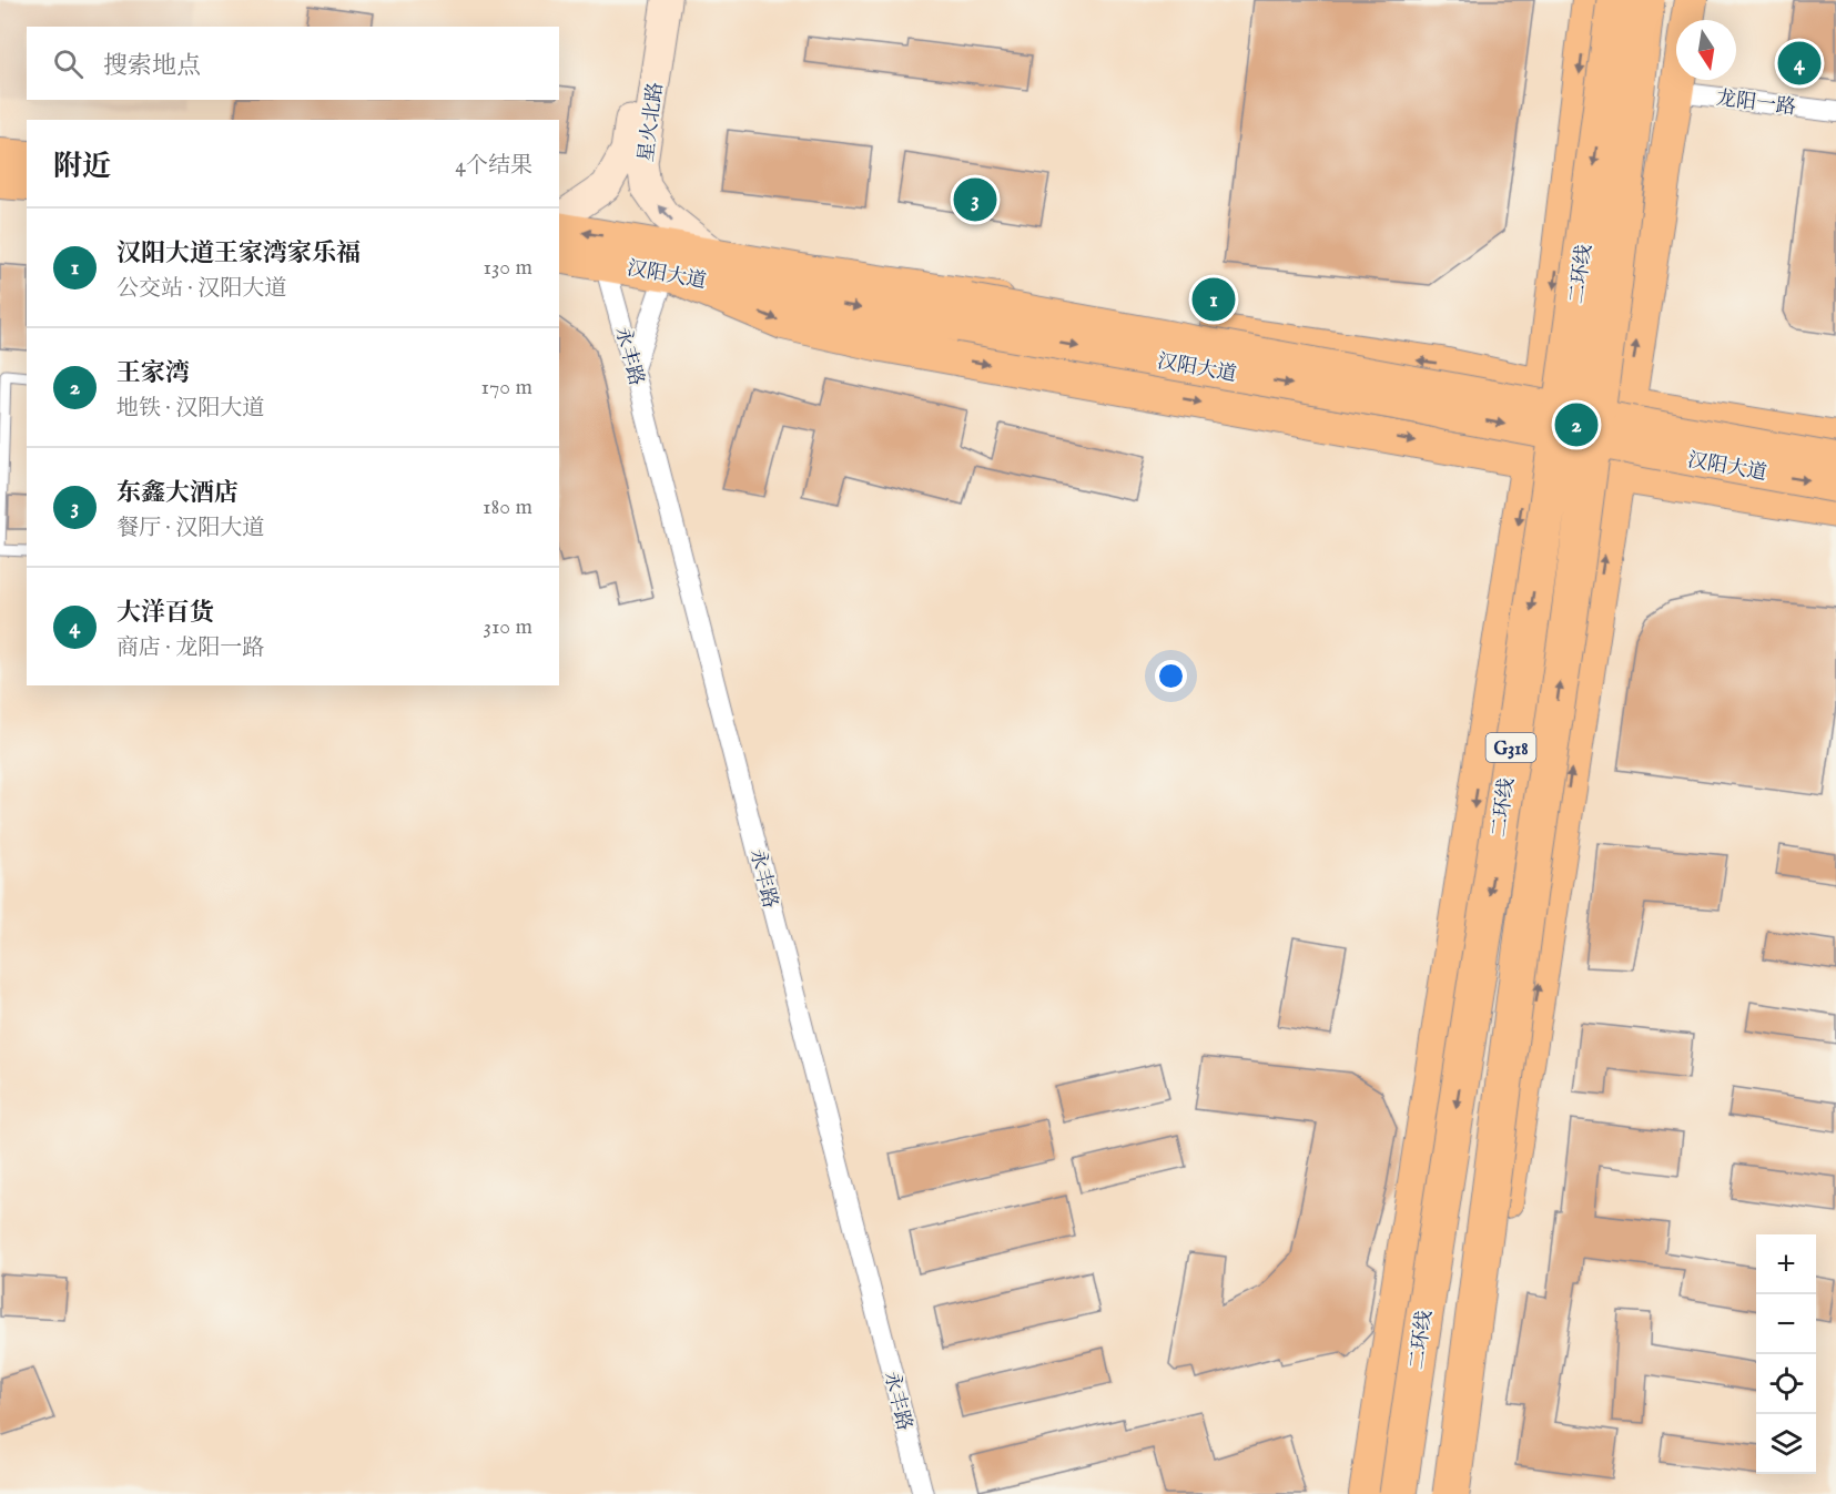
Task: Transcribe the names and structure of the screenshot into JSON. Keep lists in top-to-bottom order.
{
  "streets": {
    "highway": ["二环线", "G318"],
    "main road": ["汉阳大道"],
    "street": ["龙阳一路", "星火北路", "永丰路"]
  },
  "crossings": [
    ["星火北路", "汉阳大道"],
    ["汉阳大道", "永丰路"]
  ],
  "one_way": ["星火北路"],
  "north": "bottom",
  "page": {
    "search": "搜索地点",
    "pins": [
      "4",
      "3",
      "1",
      "2"
    ],
    "heading": ["附近", "4个结果"],
    "list": [
      {
        "mark": "1",
        "name": "汉阳大道王家湾家乐福",
        "note": "公交站 · 汉阳大道",
        "value": "130 m"
      },
      {
        "mark": "2",
        "name": "王家湾",
        "note": "地铁 · 汉阳大道",
        "value": "170 m"
      },
      {
        "mark": "3",
        "name": "东鑫大酒店",
        "note": "餐厅 · 汉阳大道",
        "value": "180 m"
      },
      {
        "mark": "4",
        "name": "大洋百货",
        "note": "商店 · 龙阳一路",
        "value": "310 m"
      }
    ],
    "map_buttons": ["+", "−"]
  }
}
